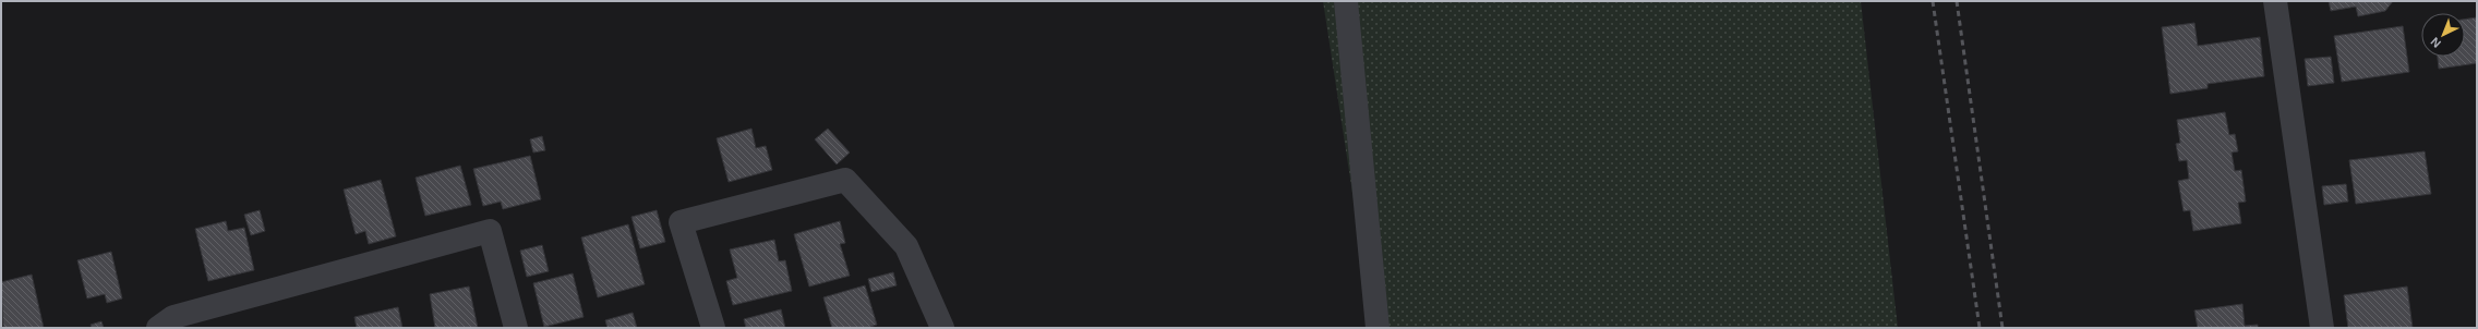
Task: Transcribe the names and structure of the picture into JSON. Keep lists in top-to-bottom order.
{
  "north": "bottom left"
}
